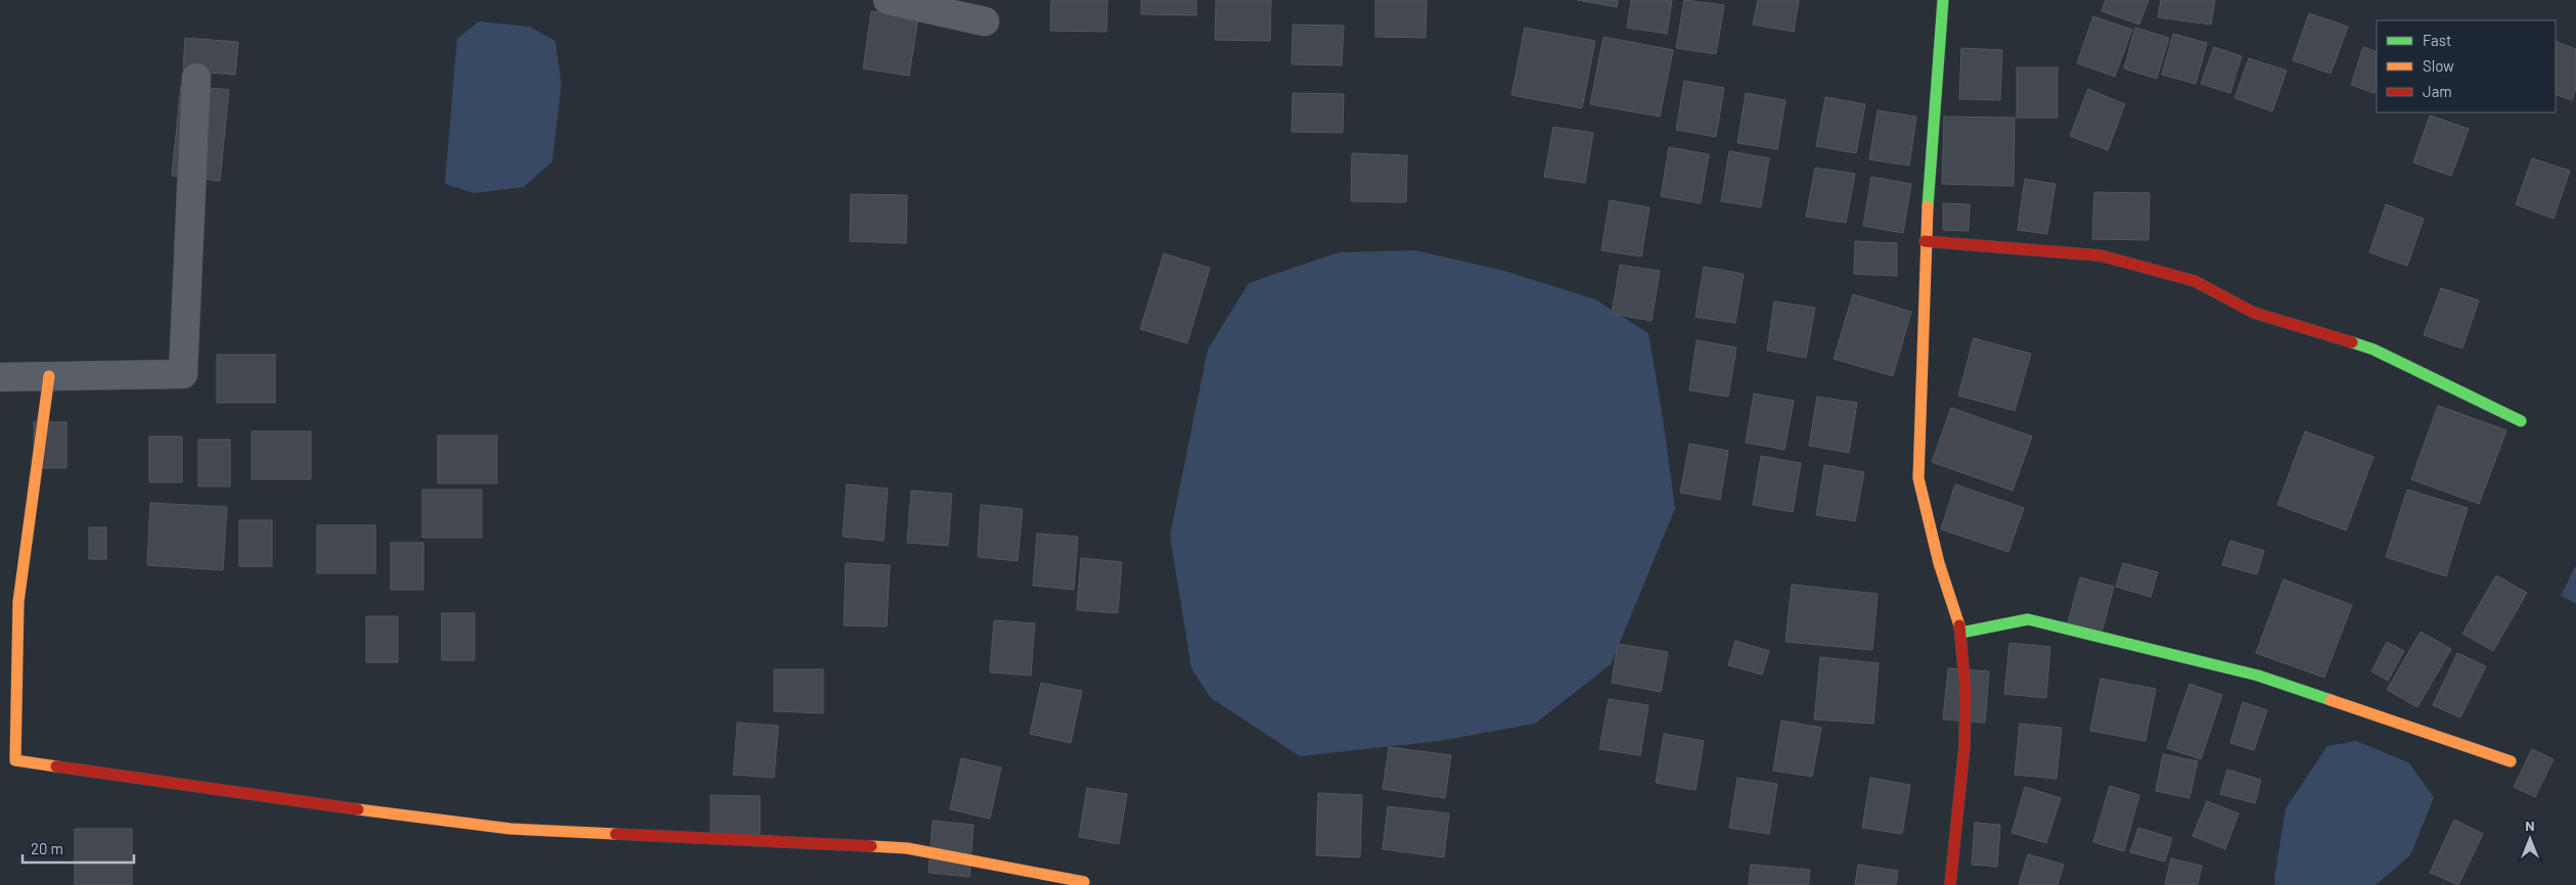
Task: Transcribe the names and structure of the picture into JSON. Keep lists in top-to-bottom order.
{
  "legend": ["Fast", "Slow", "Jam"],
  "scale_bar": "20 m",
  "north": "top"
}
